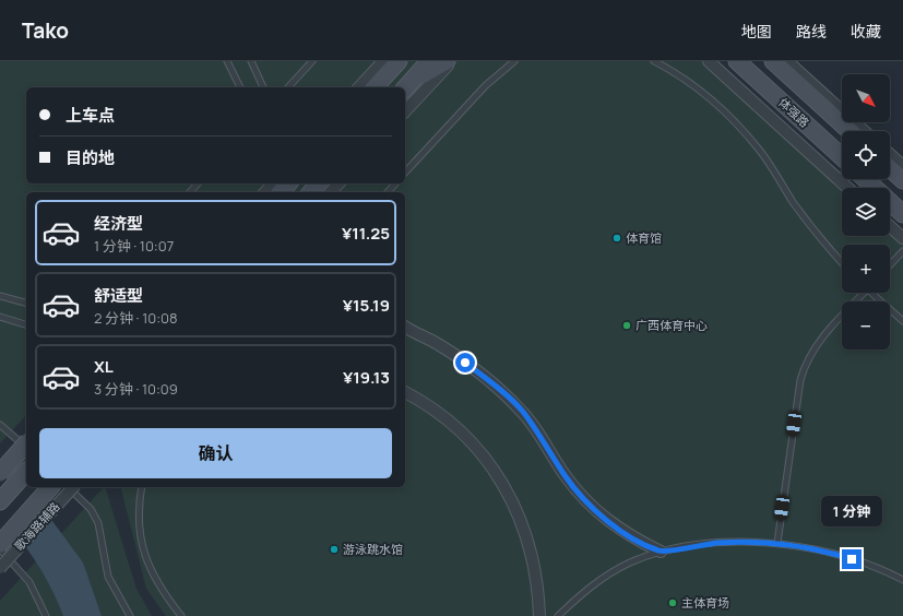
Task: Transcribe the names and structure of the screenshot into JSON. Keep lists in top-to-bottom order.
{
  "streets": {
    "main road": ["体强路"],
    "street": ["歌海路辅路"]
  },
  "places": [
    "体育馆",
    "广西体育中心",
    "游泳跳水馆",
    "主体育场"
  ],
  "north": "bottom right",
  "page": {
    "header": "Tako",
    "nav": ["地图", "路线", "收藏"],
    "map_buttons": ["+", "−"],
    "banner": ["上车点", "目的地"],
    "list": [
      {
        "name": "经济型",
        "note": "1 分钟 · 10:07",
        "value": "¥11.25"
      },
      {
        "name": "舒适型",
        "note": "2 分钟 · 10:08",
        "value": "¥15.19"
      },
      {
        "name": "XL",
        "note": "3 分钟 · 10:09",
        "value": "¥19.13"
      }
    ],
    "buttons": "确认",
    "bubble": "1 分钟"
  }
}
